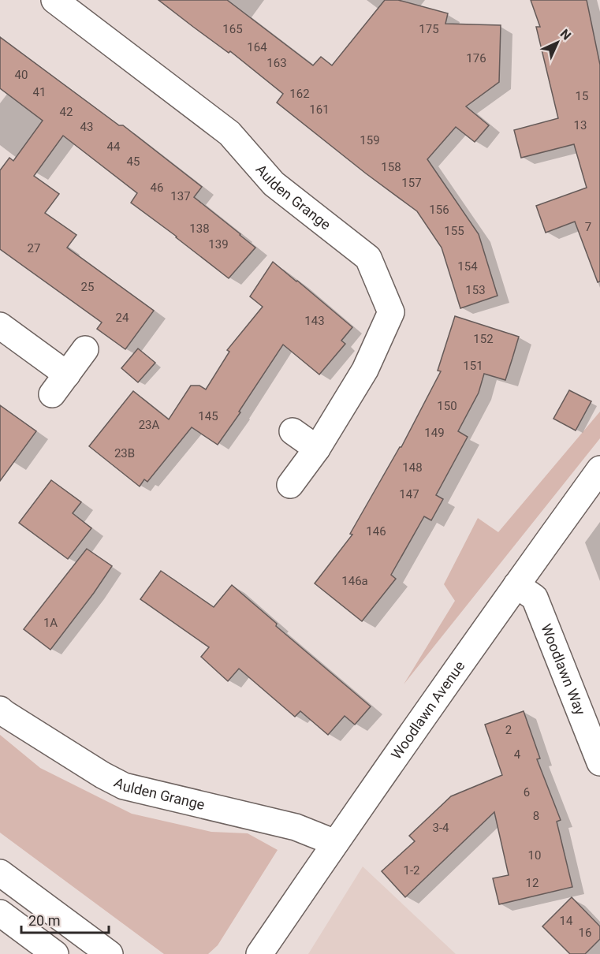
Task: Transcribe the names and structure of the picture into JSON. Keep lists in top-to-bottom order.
{
  "streets": {
    "street": ["Aulden Grange", "Woodlawn Way", "Woodlawn Avenue"]
  },
  "crossings": [
    ["Aulden Grange", "Woodlawn Avenue"],
    ["Woodlawn Way", "Woodlawn Avenue"]
  ],
  "house_numbers": [
    "165",
    "175",
    "164",
    "176",
    "163",
    "40",
    "41",
    "162",
    "15",
    "161",
    "42",
    "13",
    "43",
    "159",
    "44",
    "45",
    "158",
    "157",
    "46",
    "137",
    "156",
    "7",
    "138",
    "155",
    "139",
    "27",
    "154",
    "25",
    "153",
    "24",
    "143",
    "152",
    "151",
    "150",
    "145",
    "23A",
    "149",
    "23B",
    "148",
    "147",
    "146",
    "146a",
    "1A",
    "2",
    "4",
    "6",
    "8",
    "3-4",
    "10",
    "1-2",
    "12",
    "14",
    "16"
  ],
  "scale_bar": "20 m",
  "north": "top right"
}
